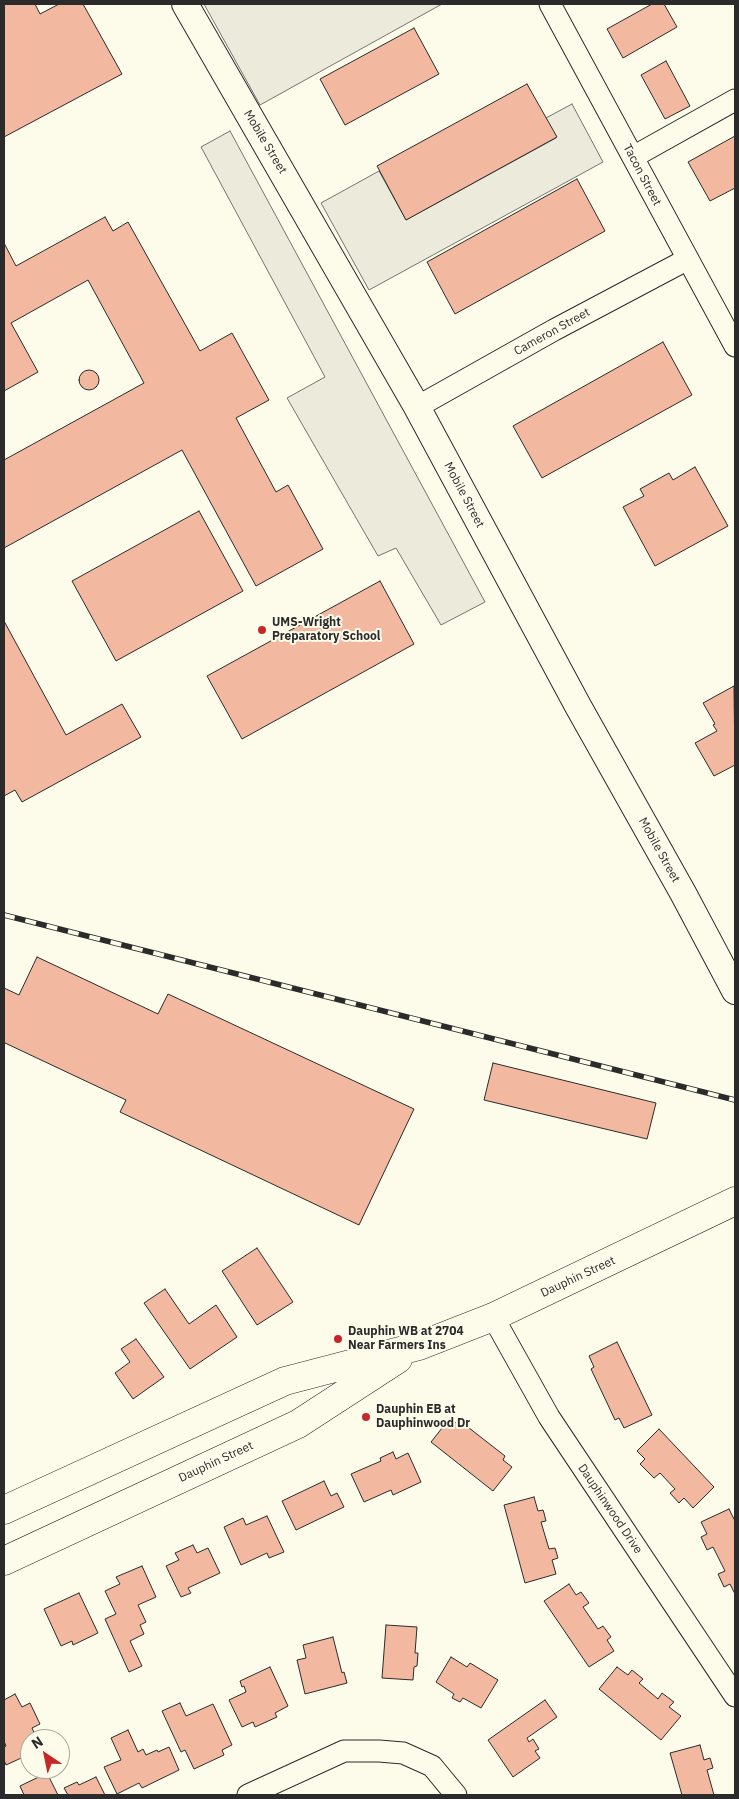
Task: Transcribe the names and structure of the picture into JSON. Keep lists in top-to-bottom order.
{
  "streets": {
    "main road": ["Dauphin Street"],
    "street": [
      "Mobile Street",
      "Tacon Street",
      "Cameron Street",
      "Dauphinwood Drive"
    ]
  },
  "crossings": [
    ["Mobile Street", "Cameron Street"],
    ["Tacon Street", "Cameron Street"],
    ["Dauphin Street", "Dauphinwood Drive"]
  ],
  "places": ["UMS-Wright Preparatory School", "Dauphin WB at 2704 Near Farmers Ins", "Dauphin EB at Dauphinwood Dr"],
  "north": "top left"
}
